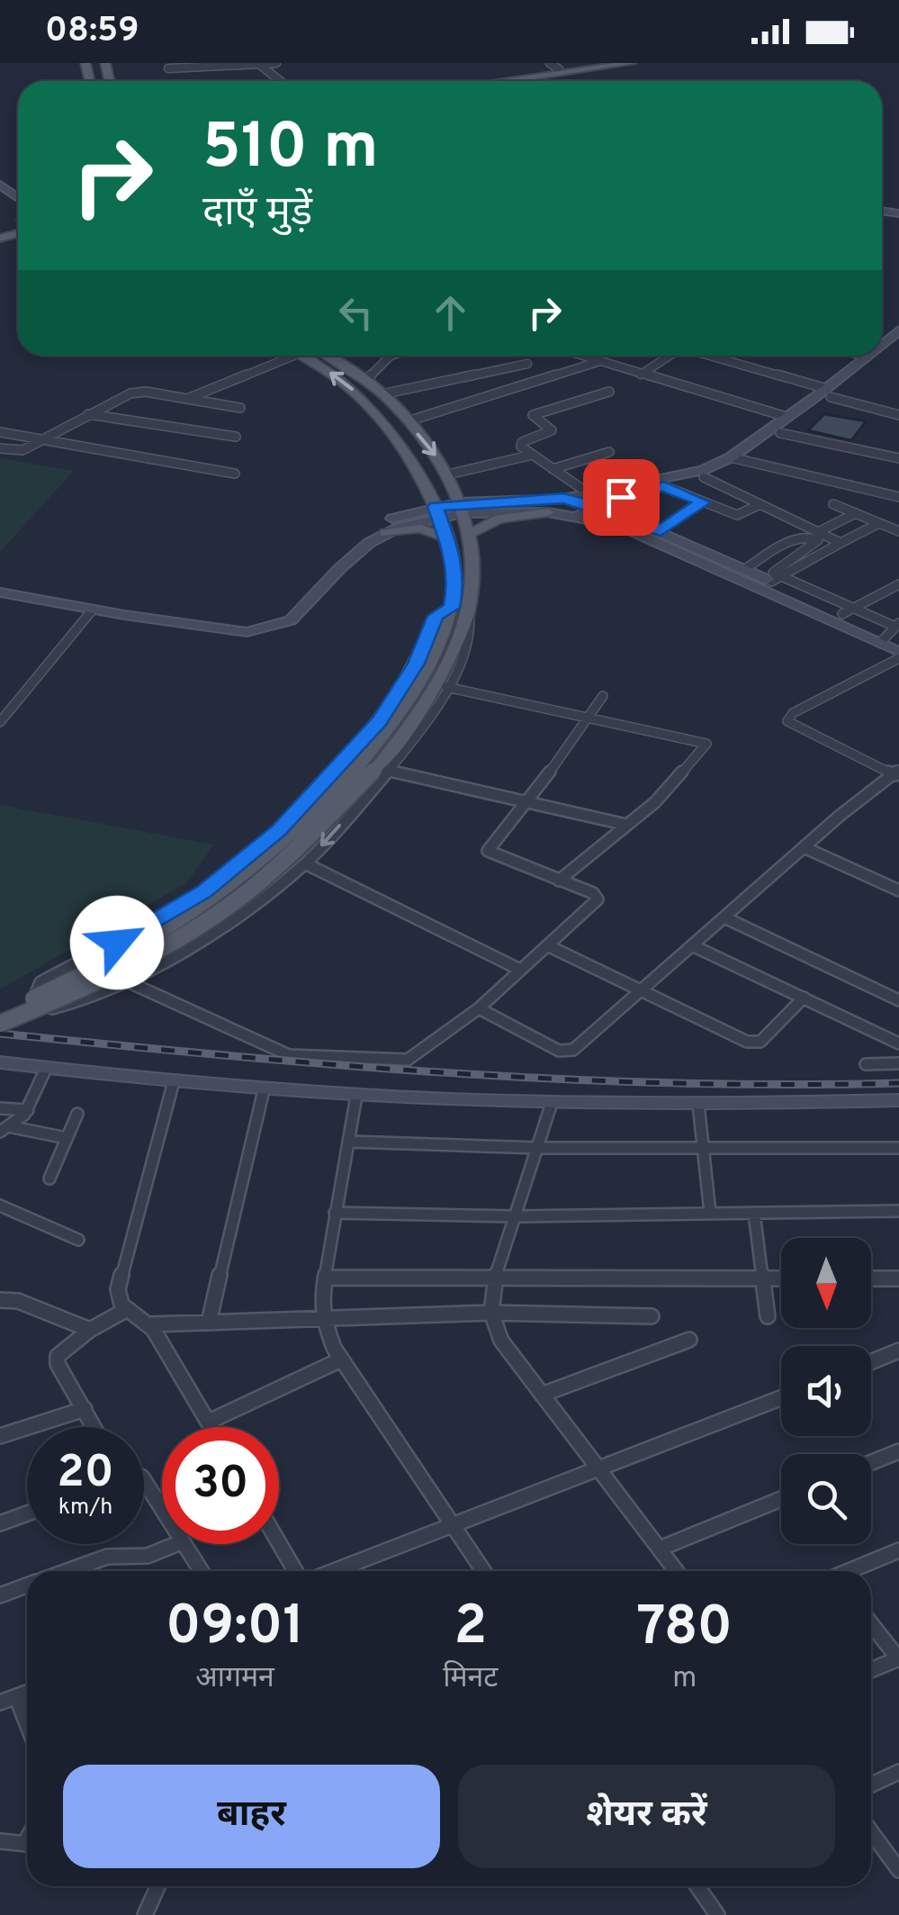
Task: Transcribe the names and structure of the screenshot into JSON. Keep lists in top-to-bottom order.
{
  "north": "bottom",
  "page": {
    "status": "08:59",
    "turn": ["510 m", "दाएँ मुड़ें"],
    "speed": "20 km/h",
    "limit": "30",
    "eta": [
      "09:01",
      "आगमन",
      "2",
      "मिनट",
      "780",
      "m"
    ],
    "buttons": ["बाहर", "शेयर करें"]
  }
}
